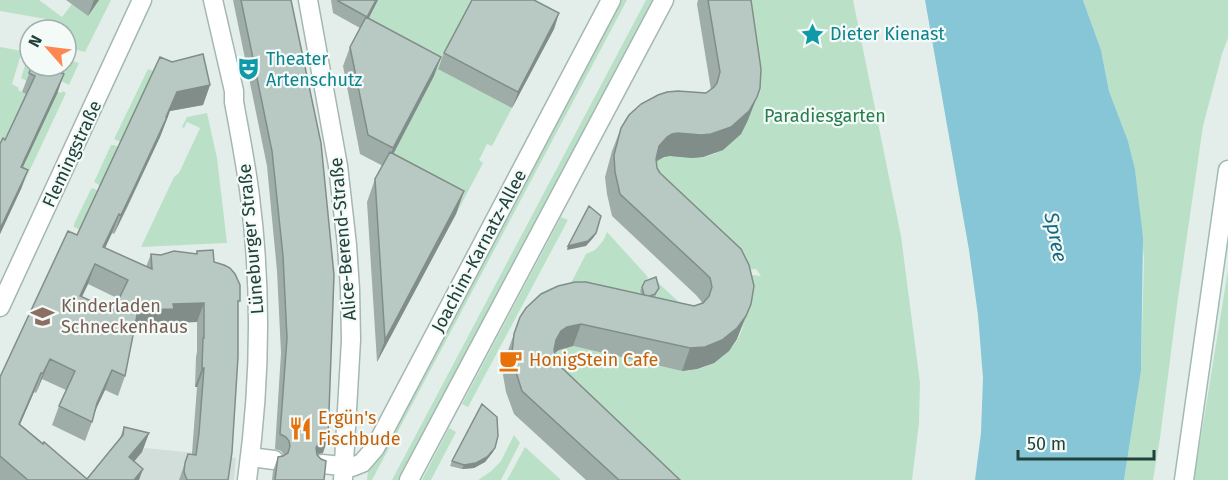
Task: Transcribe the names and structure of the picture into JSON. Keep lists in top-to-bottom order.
{
  "streets": {
    "street": [
      "Flemingstraße",
      "Lüneburger Straße",
      "Alice-Berend-Straße",
      "Joachim-Karnatz-Allee"
    ]
  },
  "crossings": [
    ["Alice-Berend-Straße", "Joachim-Karnatz-Allee"]
  ],
  "water": ["Spree"],
  "parks": ["Paradiesgarten"],
  "places": {
    "place": ["Dieter Kienast"],
    "theatre": ["Theater Artenschutz"],
    "school or university": ["Kinderladen Schneckenhaus"],
    "cafe": ["HonigStein Cafe"],
    "restaurant": ["Ergün's Fischbude"]
  },
  "scale_bar": "50 m",
  "north": "top left"
}
